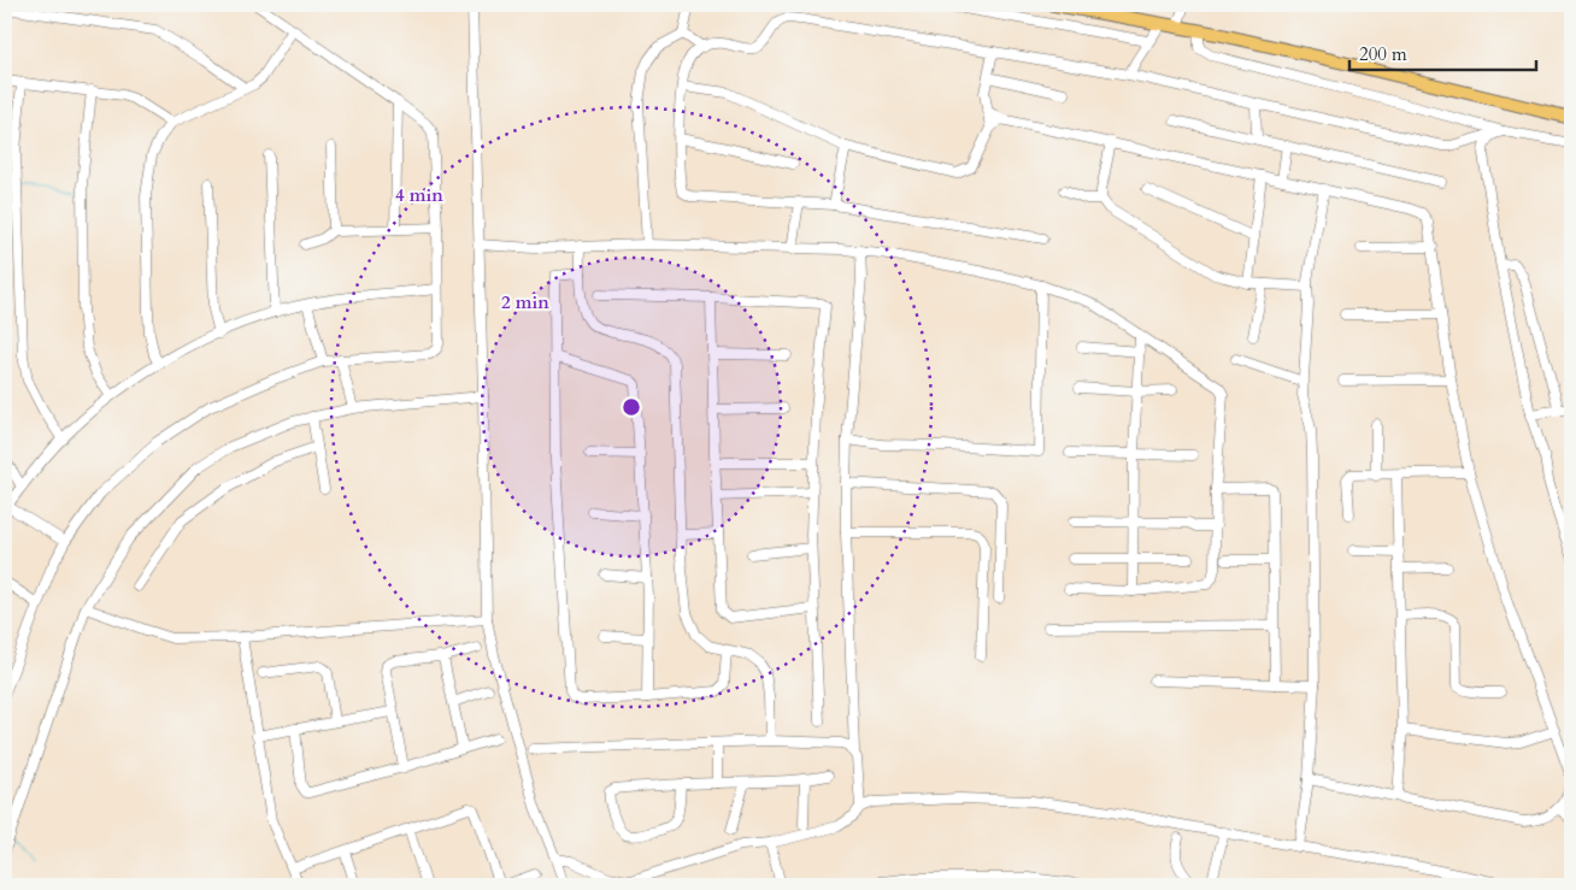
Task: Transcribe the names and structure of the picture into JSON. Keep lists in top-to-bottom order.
{
  "scale_bar": "200 m",
  "rings": ["4 min", "2 min"]
}
